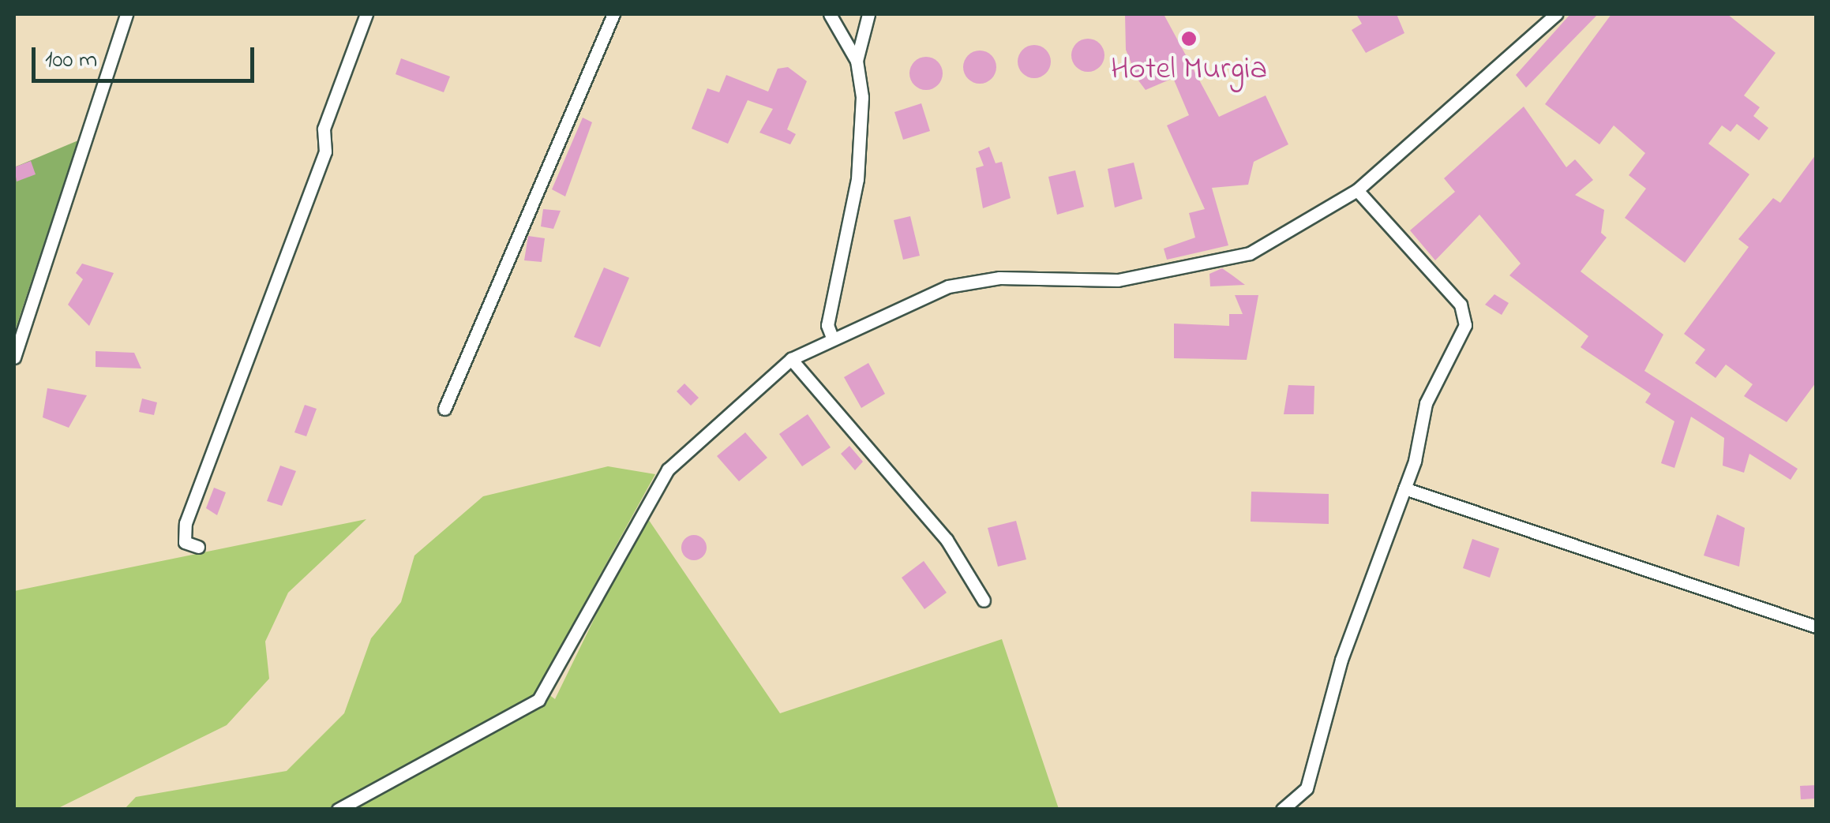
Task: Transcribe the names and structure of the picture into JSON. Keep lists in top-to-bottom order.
{
  "places": ["Hotel Murgia"],
  "scale_bar": "100 m"
}
